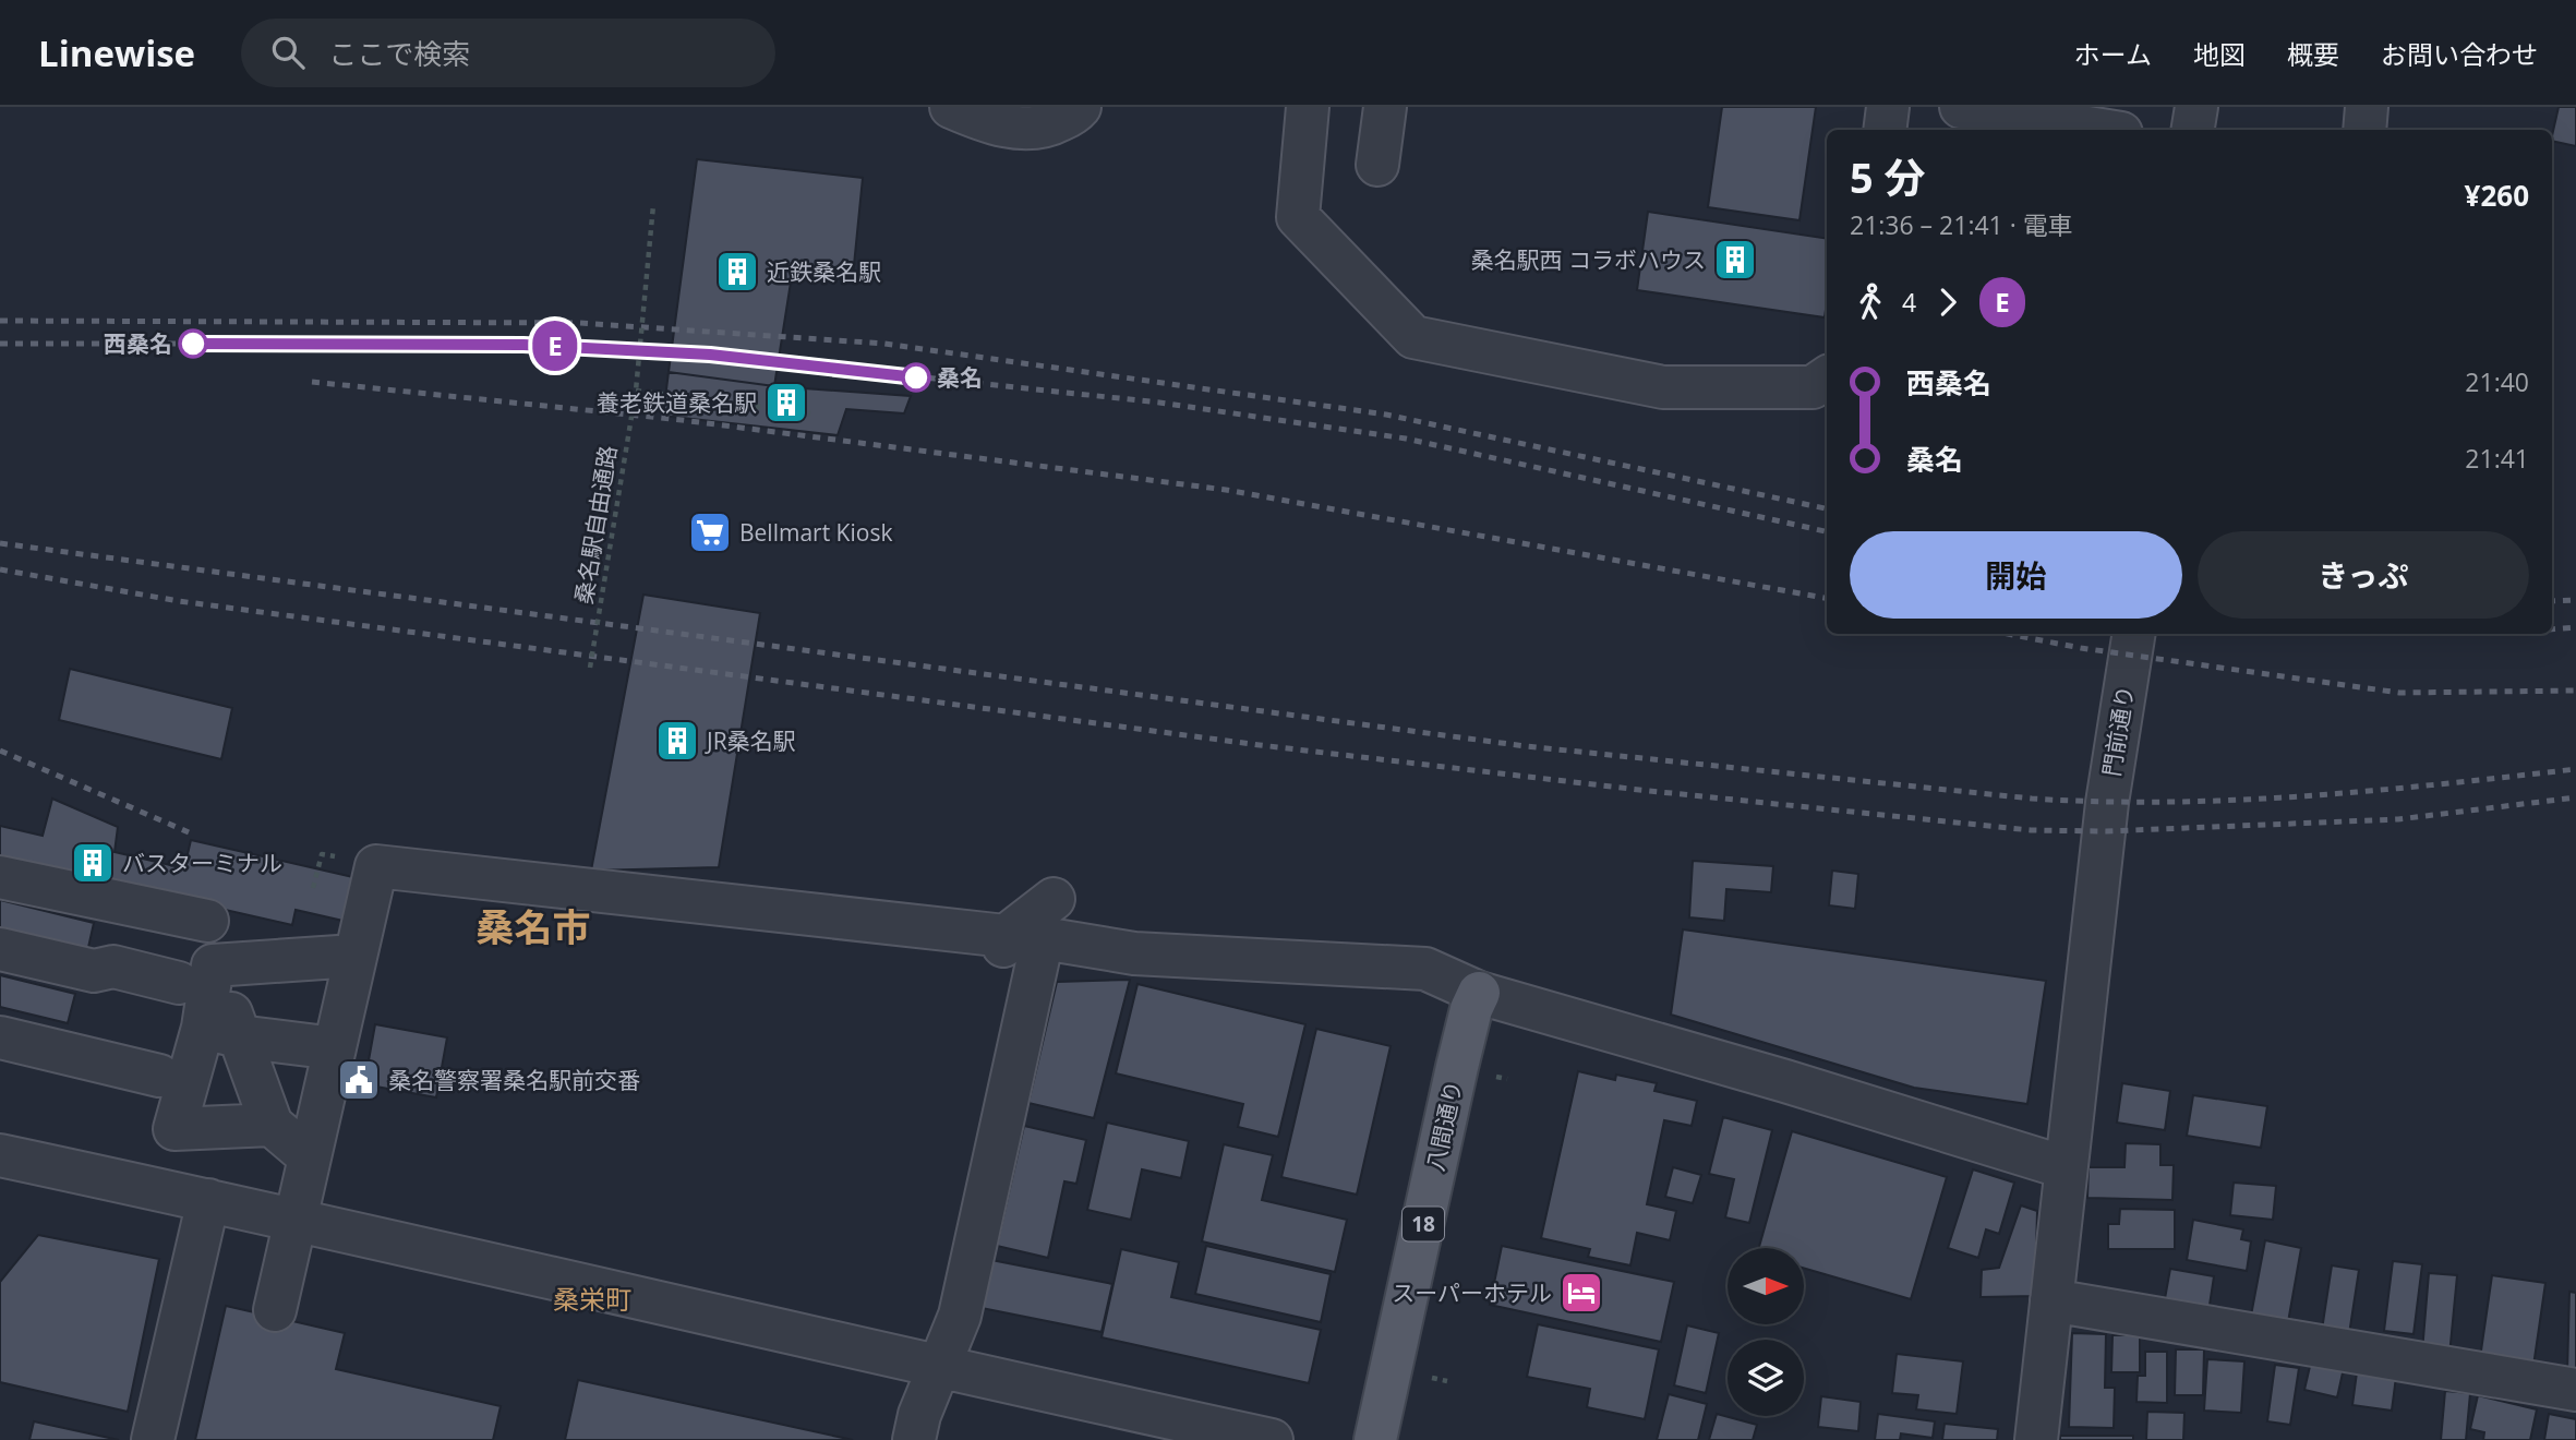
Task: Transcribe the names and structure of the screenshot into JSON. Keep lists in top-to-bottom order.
{
  "streets": {
    "main road": ["八間通り", "18"],
    "street": ["門前通り"],
    "path": ["桑名駅自由通路"]
  },
  "districts": ["桑名市", "桑栄町"],
  "places": {
    "building": [
      "桑名駅西 コラボハウス",
      "近鉄桑名駅",
      "養老鉄道桑名駅",
      "JR桑名駅",
      "バスターミナル"
    ],
    "other": ["西桑名", "桑名"],
    "supermarket": ["Bellmart Kiosk"],
    "public building": ["桑名警察署桑名駅前交番"],
    "hotel": ["スーパーホテル"]
  },
  "north": "right",
  "page": {
    "header": "Linewise",
    "search": "ここで検索",
    "nav": [
      "ホーム",
      "地図",
      "概要",
      "お問い合わせ"
    ],
    "on_map": "E",
    "heading": ["5 分", "21:36 – 21:41 · 電車", "¥260"],
    "legs": ["4", "E"],
    "list": [
      {
        "name": "西桑名",
        "value": "21:40"
      },
      {
        "name": "桑名",
        "value": "21:41"
      }
    ],
    "buttons": ["開始", "きっぷ"]
  }
}
